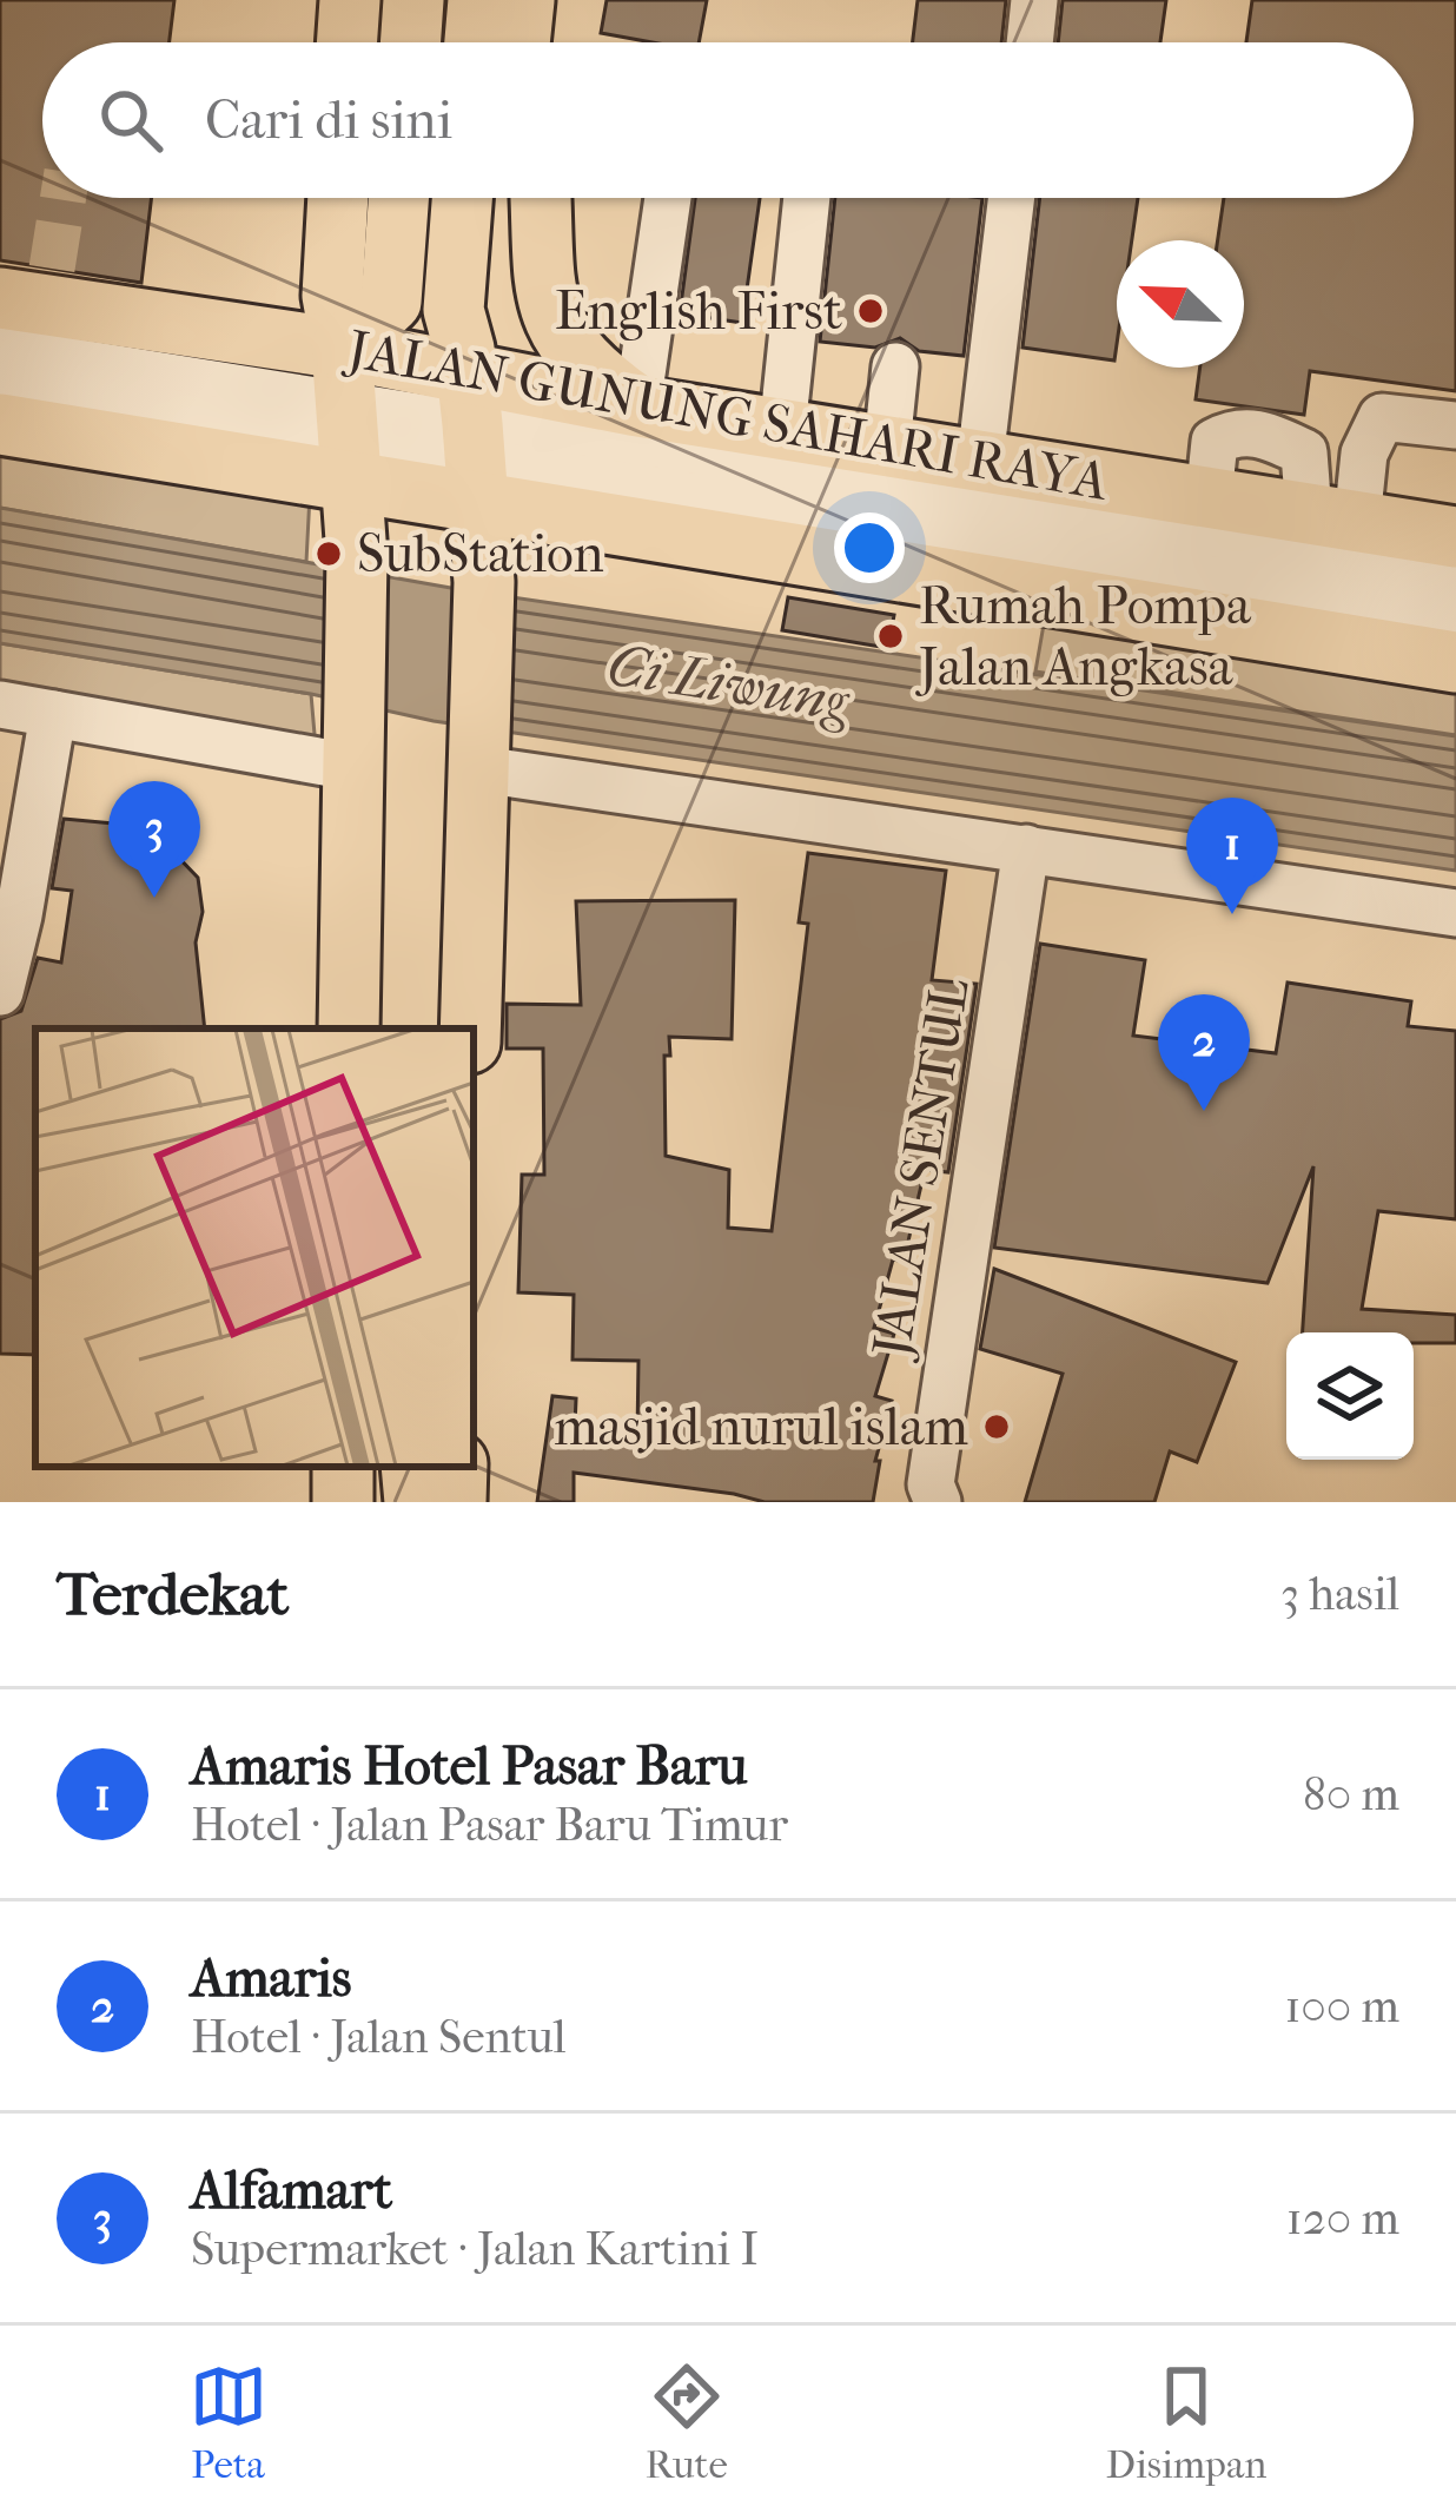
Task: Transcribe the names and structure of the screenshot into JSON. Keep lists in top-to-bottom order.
{
  "streets": {
    "main road": ["JALAN GUNUNG SAHARI RAYA"],
    "street": ["JALAN SENTUL"]
  },
  "water": ["Ci Liwung"],
  "places": [
    "English First",
    "SubStation",
    "Rumah Pompa Jalan Angkasa",
    "masjid nurul islam"
  ],
  "north": "top left",
  "page": {
    "search": "Cari di sini",
    "pins": ["3", "1", "2"],
    "heading": ["Terdekat", "3 hasil"],
    "list": [
      {
        "mark": "1",
        "name": "Amaris Hotel Pasar Baru",
        "note": "Hotel · Jalan Pasar Baru Timur",
        "value": "80 m"
      },
      {
        "mark": "2",
        "name": "Amaris",
        "note": "Hotel · Jalan Sentul",
        "value": "100 m"
      },
      {
        "mark": "3",
        "name": "Alfamart",
        "note": "Supermarket · Jalan Kartini I",
        "value": "120 m"
      }
    ],
    "nav": ["Peta", "Rute", "Disimpan"]
  }
}
